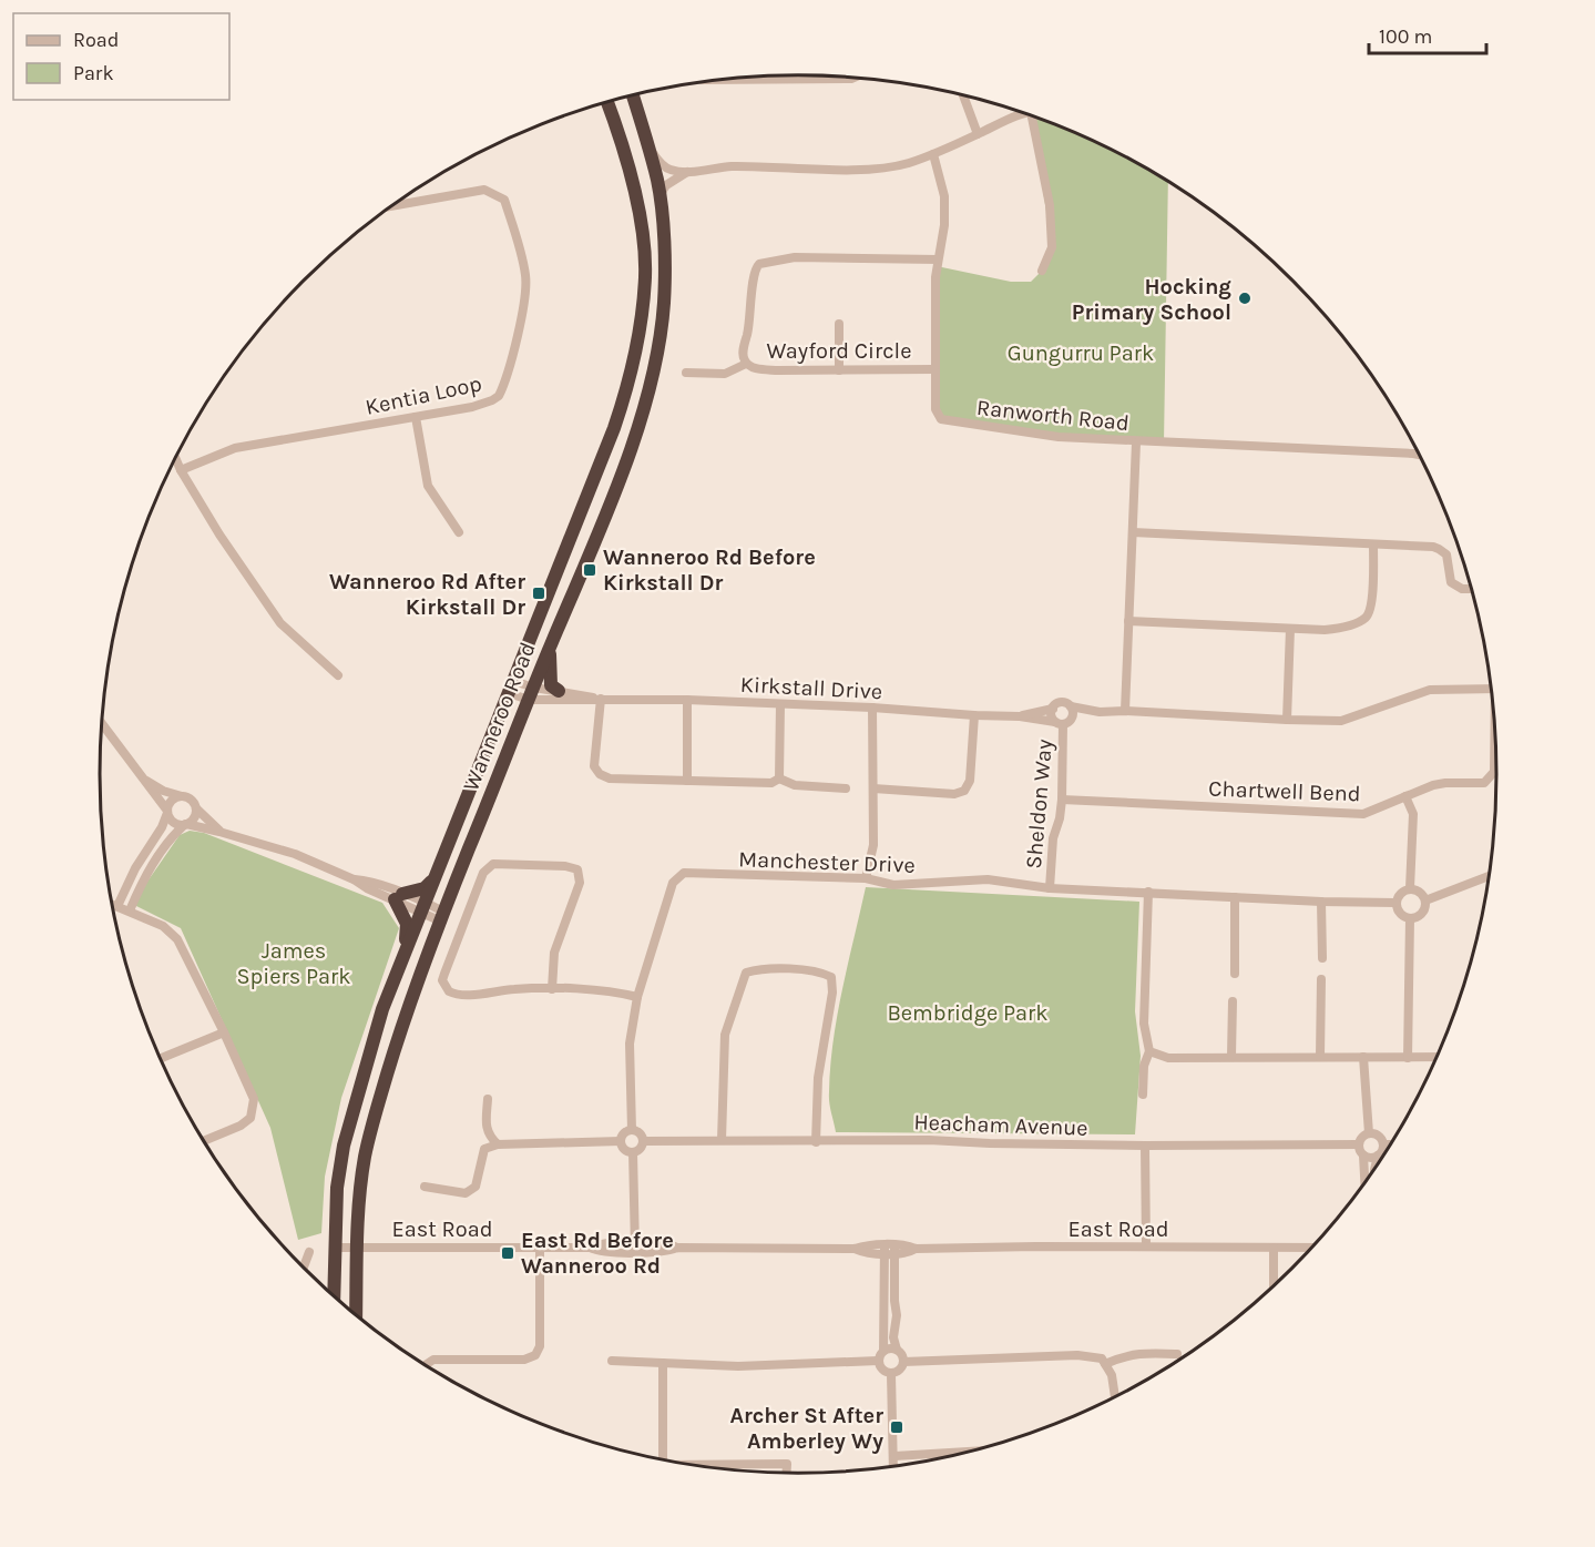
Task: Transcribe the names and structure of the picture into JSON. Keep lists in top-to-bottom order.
{
  "streets": {
    "highway": ["Wanneroo Road"],
    "street": [
      "Wayford Circle",
      "Kentia Loop",
      "Ranworth Road",
      "Kirkstall Drive",
      "Chartwell Bend",
      "Sheldon Way",
      "Manchester Drive",
      "Heacham Avenue",
      "East Road"
    ]
  },
  "crossings": [
    ["Wayford Circle", "Ranworth Road"],
    ["Kirkstall Drive", "Wanneroo Road"],
    ["Kirkstall Drive", "Sheldon Way"],
    ["Wanneroo Road", "East Road"],
    ["Chartwell Bend", "Sheldon Way"],
    ["Sheldon Way", "Manchester Drive"],
    ["Manchester Drive", "Heacham Avenue"]
  ],
  "parks": ["Gungurru Park", "James Spiers Park", "Bembridge Park"],
  "places": {
    "other": ["Hocking Primary School"],
    "transit": [
      "Wanneroo Rd Before Kirkstall Dr",
      "Wanneroo Rd After Kirkstall Dr",
      "East Rd Before Wanneroo Rd",
      "Archer St After Amberley Wy"
    ]
  },
  "legend": ["Road", "Park"],
  "scale_bar": "100 m"
}
